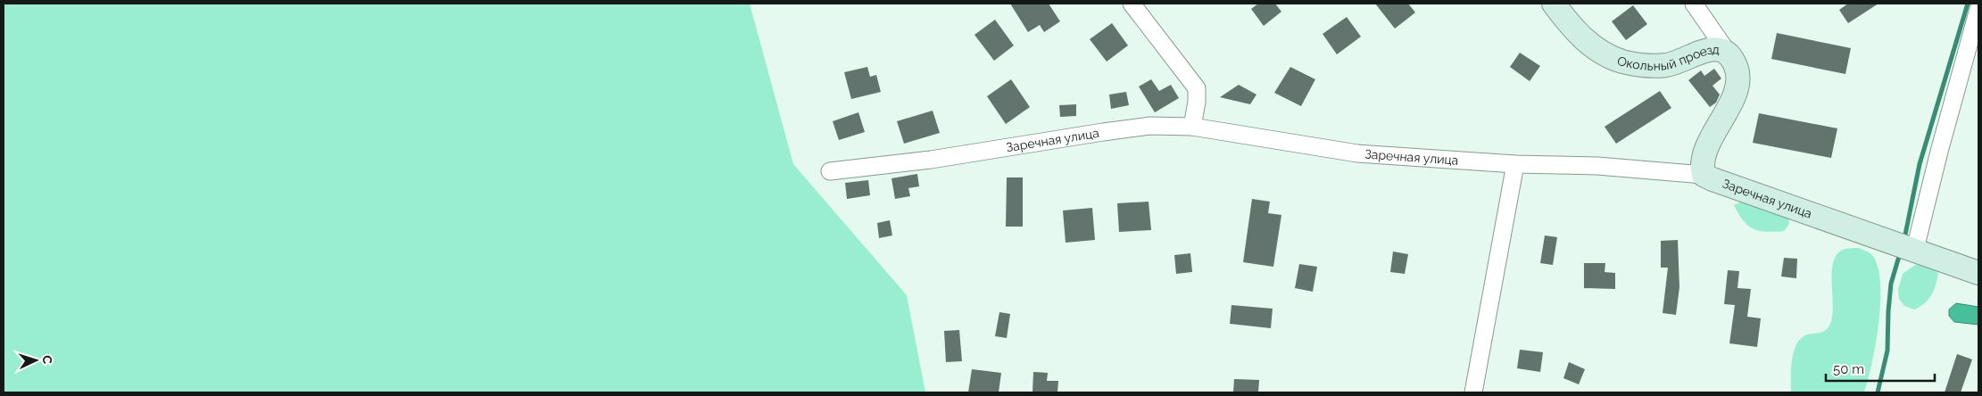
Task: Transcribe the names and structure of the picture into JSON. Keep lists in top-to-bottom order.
{
  "streets": {
    "street": ["Окольный проезд", "Заречная улица"]
  },
  "crossings": [
    ["Окольный проезд", "Заречная улица"]
  ],
  "scale_bar": "50 m",
  "north": "right"
}
